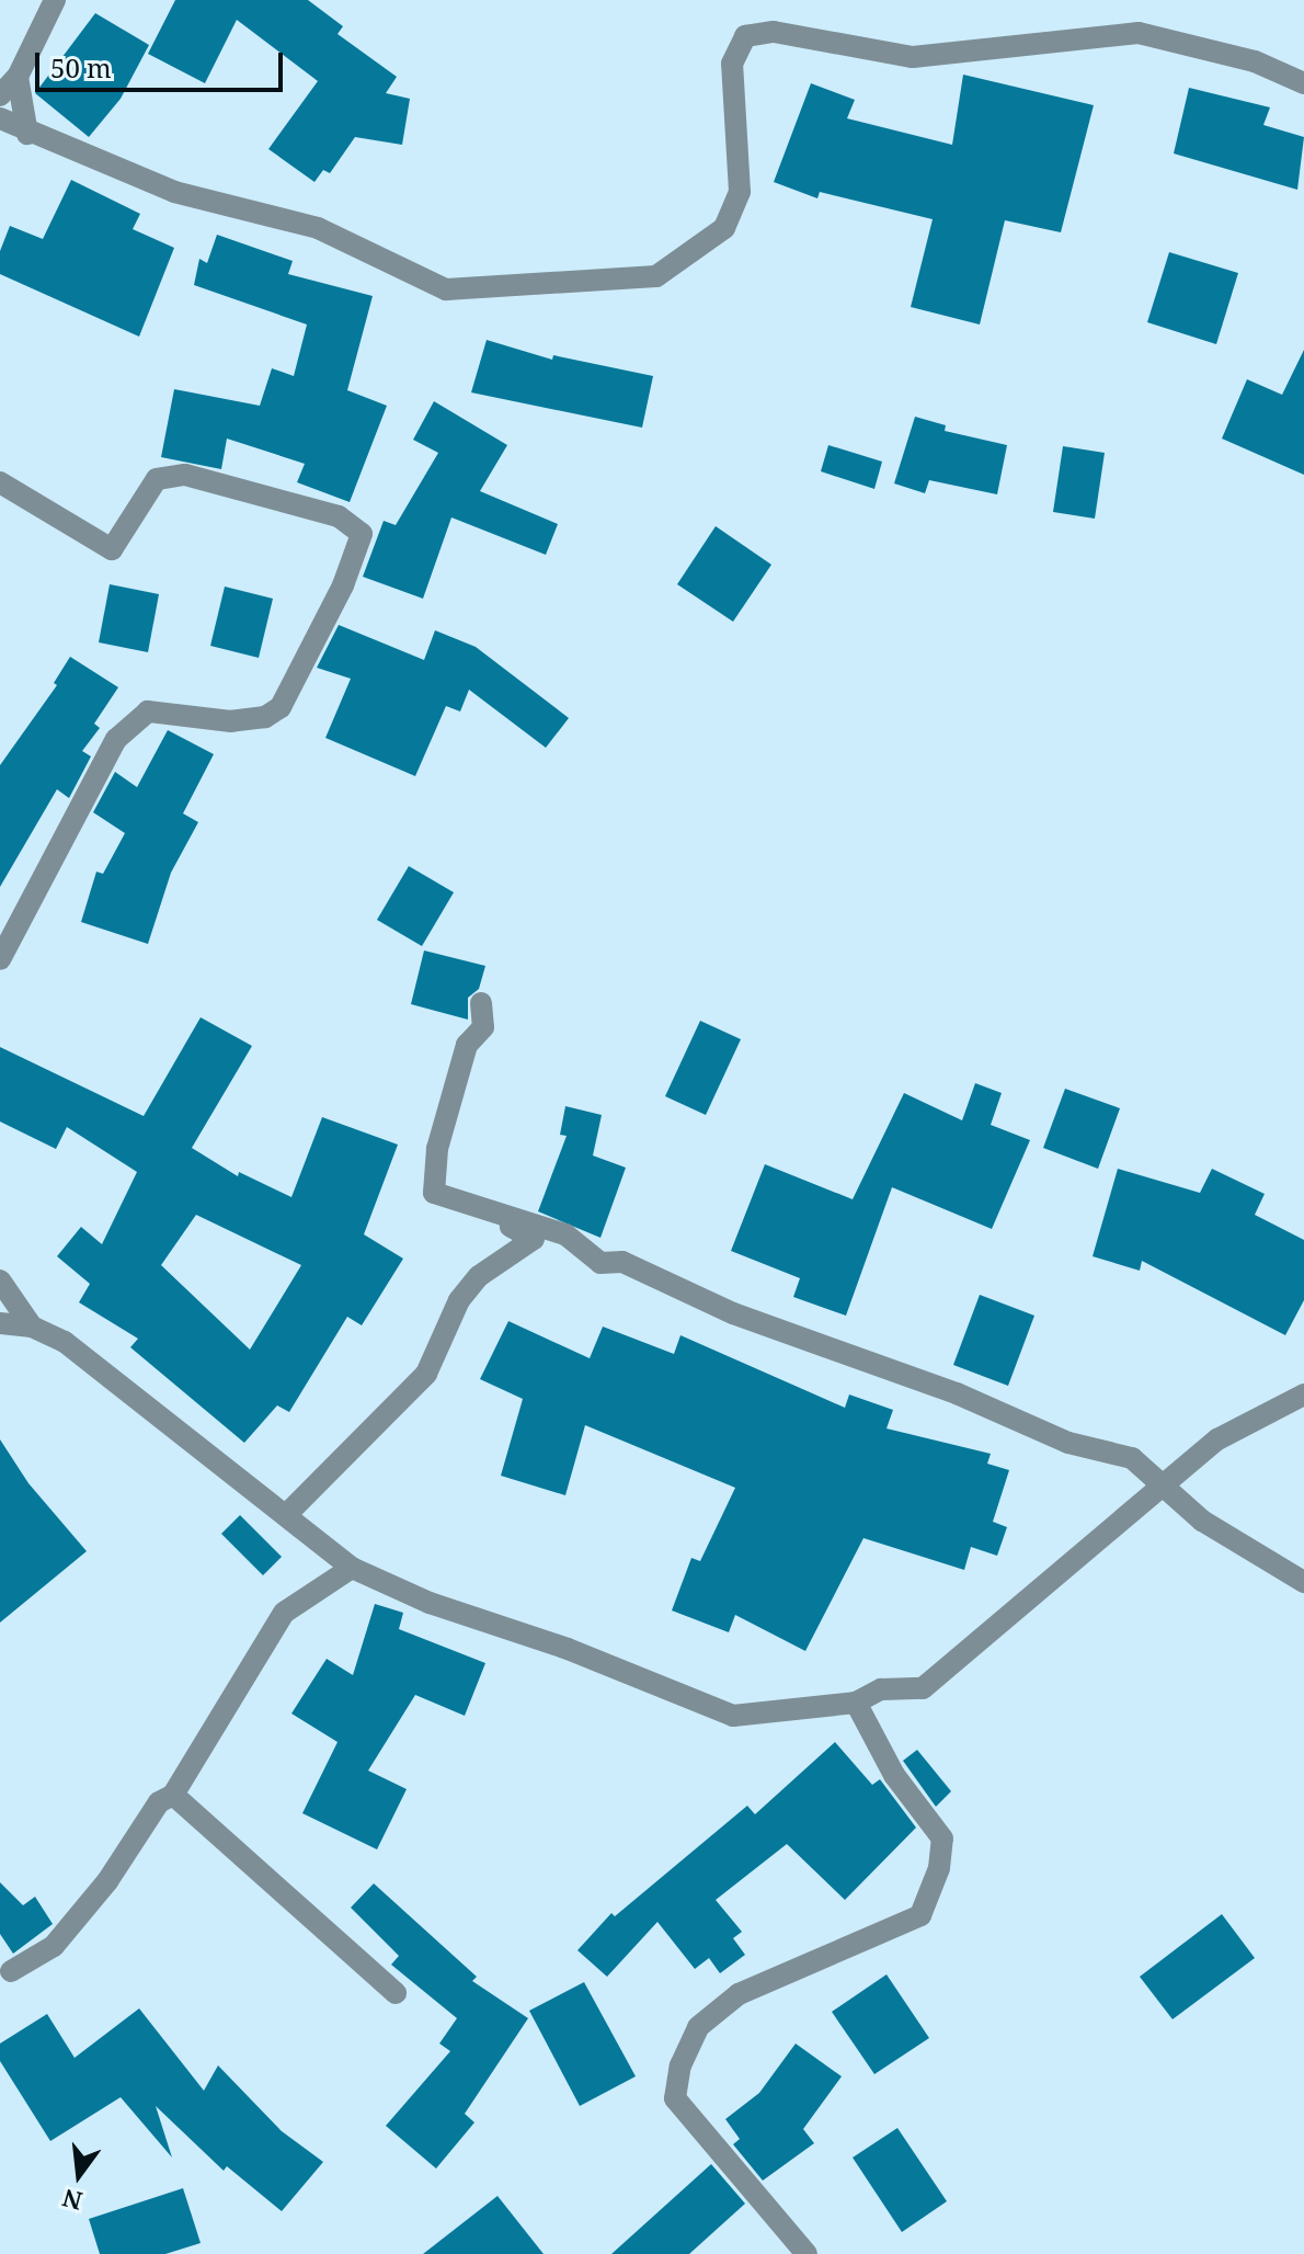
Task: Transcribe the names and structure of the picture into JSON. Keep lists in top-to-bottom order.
{
  "scale_bar": "50 m",
  "north": "bottom"
}
